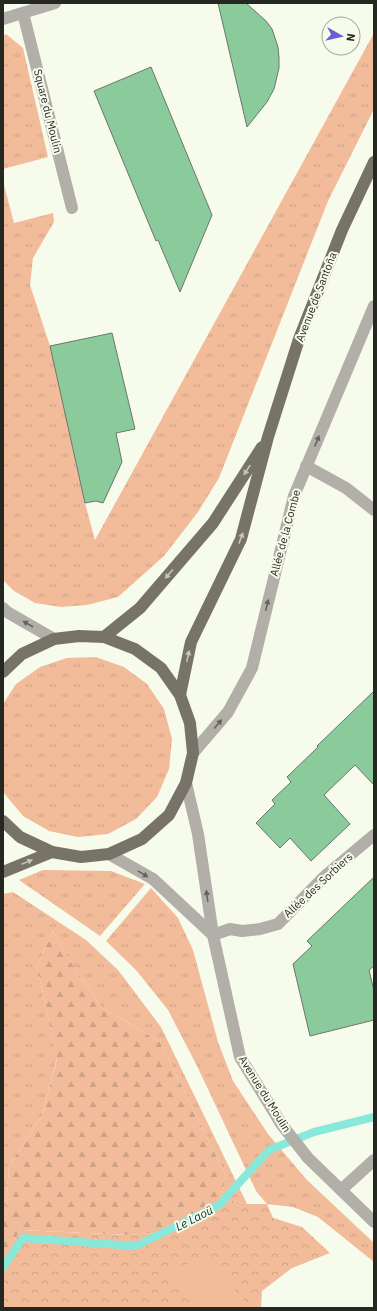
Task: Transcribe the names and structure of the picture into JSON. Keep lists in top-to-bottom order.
{
  "streets": {
    "main road": ["Avenue de Santoña"],
    "street": [
      "Square du Moulin",
      "Allée de la Combe",
      "Allée des Sorbiers",
      "Avenue du Moulin"
    ]
  },
  "crossings": [
    ["Allée des Sorbiers", "Avenue du Moulin"]
  ],
  "one_way": ["Allée de la Combe"],
  "water": ["Le Laoü"],
  "north": "right"
}
